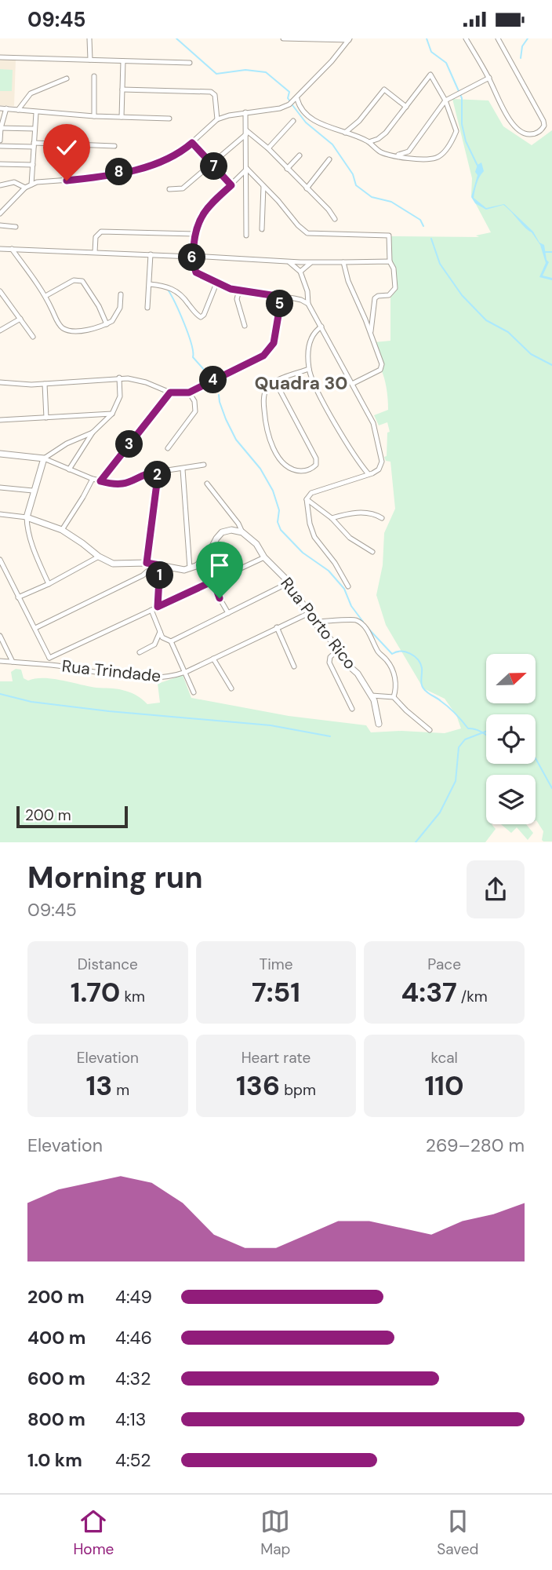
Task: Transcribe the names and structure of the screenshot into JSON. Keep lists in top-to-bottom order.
{
  "streets": {
    "street": ["Rua Porto Rico", "Rua Trindade"]
  },
  "crossings": [
    ["Rua Porto Rico", "Rua Trindade"]
  ],
  "districts": ["Quadra 30"],
  "scale_bar": "200 m",
  "north": "right",
  "page": {
    "status": "09:45",
    "pins": [
      "7",
      "8",
      "6",
      "5",
      "4",
      "3",
      "2",
      "1"
    ],
    "scale": "200 m",
    "heading": ["Morning run", "09:45"],
    "stats": [
      ["Distance", "1.70 km"],
      ["Time", "7:51"],
      ["Pace", "4:37 /km"],
      ["Elevation", "13 m"],
      ["Heart rate", "136 bpm"],
      ["kcal", "110"]
    ],
    "chart": ["Elevation", "269–280 m"],
    "list": [
      {
        "name": "200 m",
        "note": "4:49"
      },
      {
        "name": "400 m",
        "note": "4:46"
      },
      {
        "name": "600 m",
        "note": "4:32"
      },
      {
        "name": "800 m",
        "note": "4:13"
      },
      {
        "name": "1.0 km",
        "note": "4:52"
      }
    ],
    "tabs": ["Home", "Map", "Saved"]
  }
}
